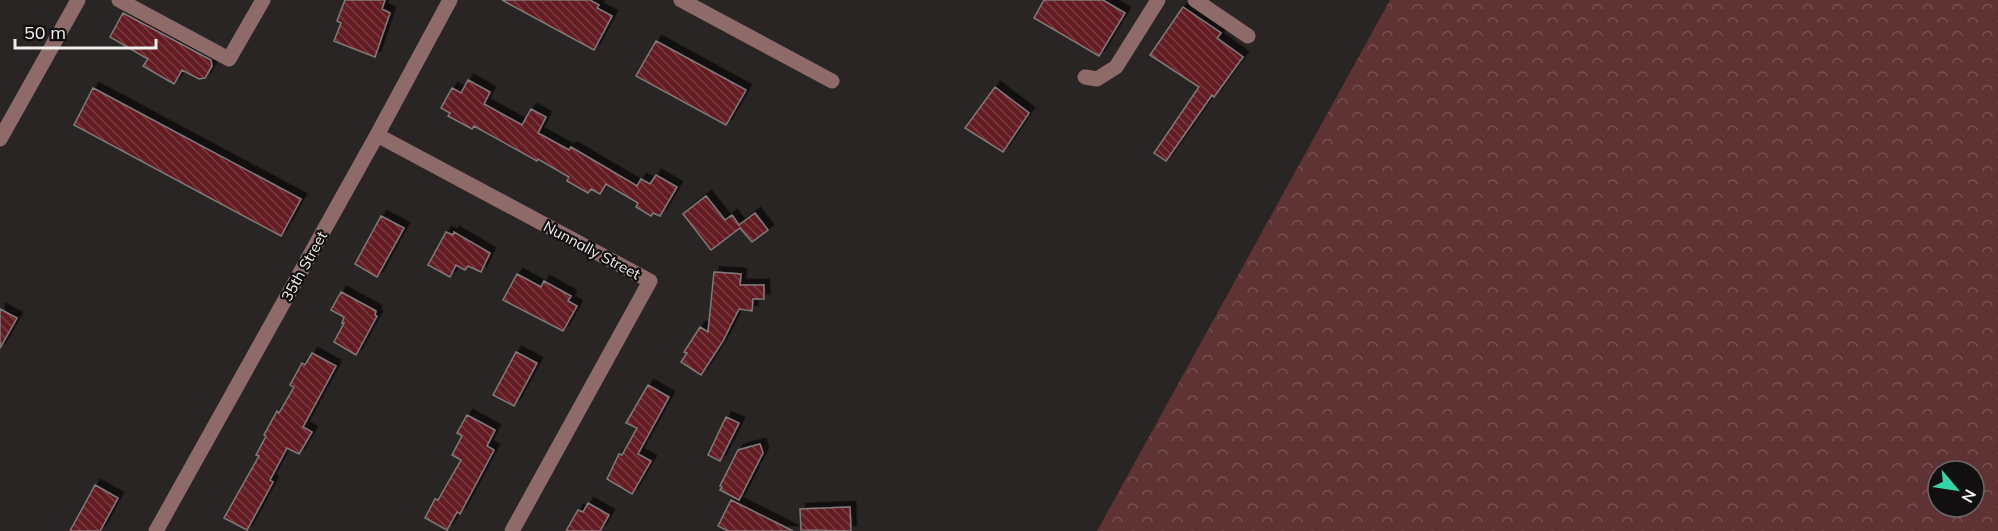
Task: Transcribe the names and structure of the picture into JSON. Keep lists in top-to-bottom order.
{
  "streets": {
    "street": ["Nunnally Street", "35th Street"]
  },
  "crossings": [
    ["Nunnally Street", "35th Street"]
  ],
  "scale_bar": "50 m",
  "north": "bottom right"
}
